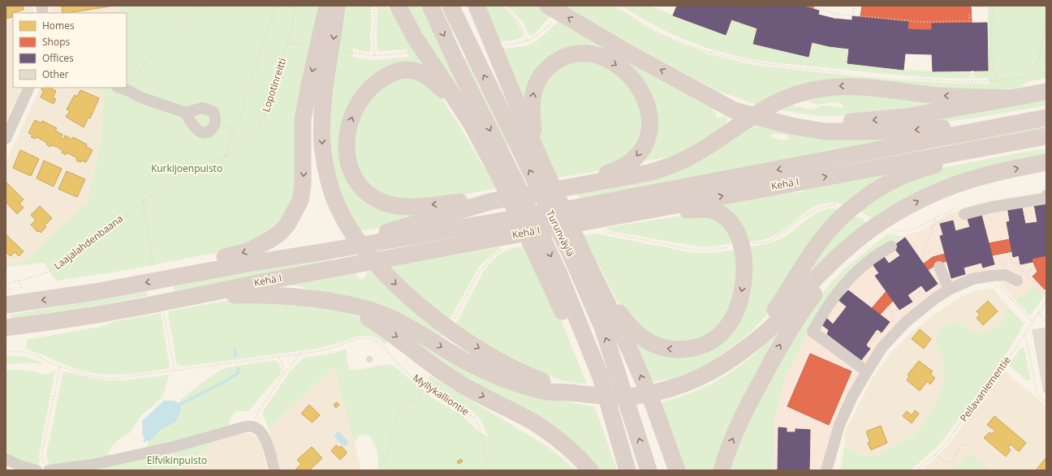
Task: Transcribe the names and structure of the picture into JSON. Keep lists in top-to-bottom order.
{
  "streets": {
    "highway": ["Kehä I", "Turunväylä"],
    "path": [
      "Lopotinreitti",
      "Laajalahdenbaana",
      "Pellavaniementie",
      "Myllykalliontie"
    ]
  },
  "crossings": [
    ["Lopotinreitti", "Laajalahdenbaana"]
  ],
  "parks": ["Kurkijoenpuisto", "Elfvikinpuisto"],
  "legend": [
    "Homes",
    "Shops",
    "Offices",
    "Other"
  ]
}
